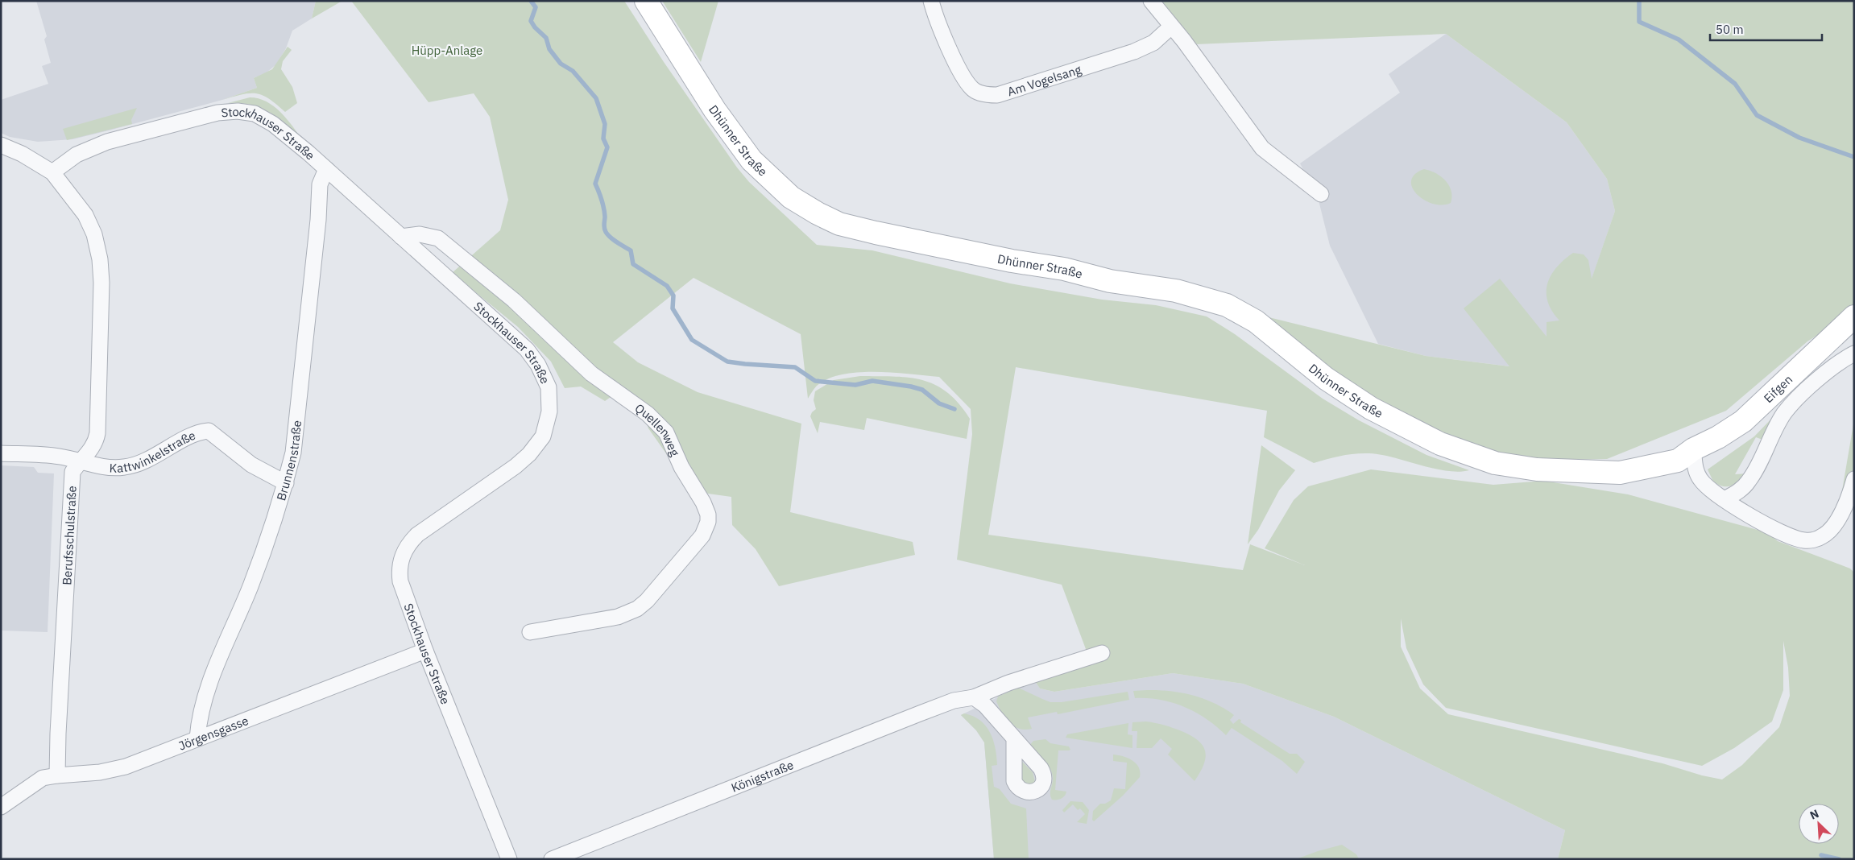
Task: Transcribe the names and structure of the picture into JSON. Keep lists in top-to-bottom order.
{
  "streets": {
    "main road": ["Dhünner Straße", "Eifgen"],
    "street": [
      "Am Vogelsang",
      "Stockhauser Straße",
      "Quellenweg",
      "Kattwinkelstraße",
      "Brunnenstraße",
      "Berufsschulstraße",
      "Jörgensgasse",
      "Königstraße"
    ]
  },
  "crossings": [
    ["Stockhauser Straße", "Quellenweg"],
    ["Stockhauser Straße", "Brunnenstraße"],
    ["Stockhauser Straße", "Berufsschulstraße"],
    ["Stockhauser Straße", "Jörgensgasse"],
    ["Dhünner Straße", "Eifgen"],
    ["Kattwinkelstraße", "Brunnenstraße"],
    ["Kattwinkelstraße", "Berufsschulstraße"],
    ["Brunnenstraße", "Jörgensgasse"],
    ["Berufsschulstraße", "Jörgensgasse"]
  ],
  "parks": ["Hüpp-Anlage"],
  "scale_bar": "50 m",
  "north": "top left"
}
